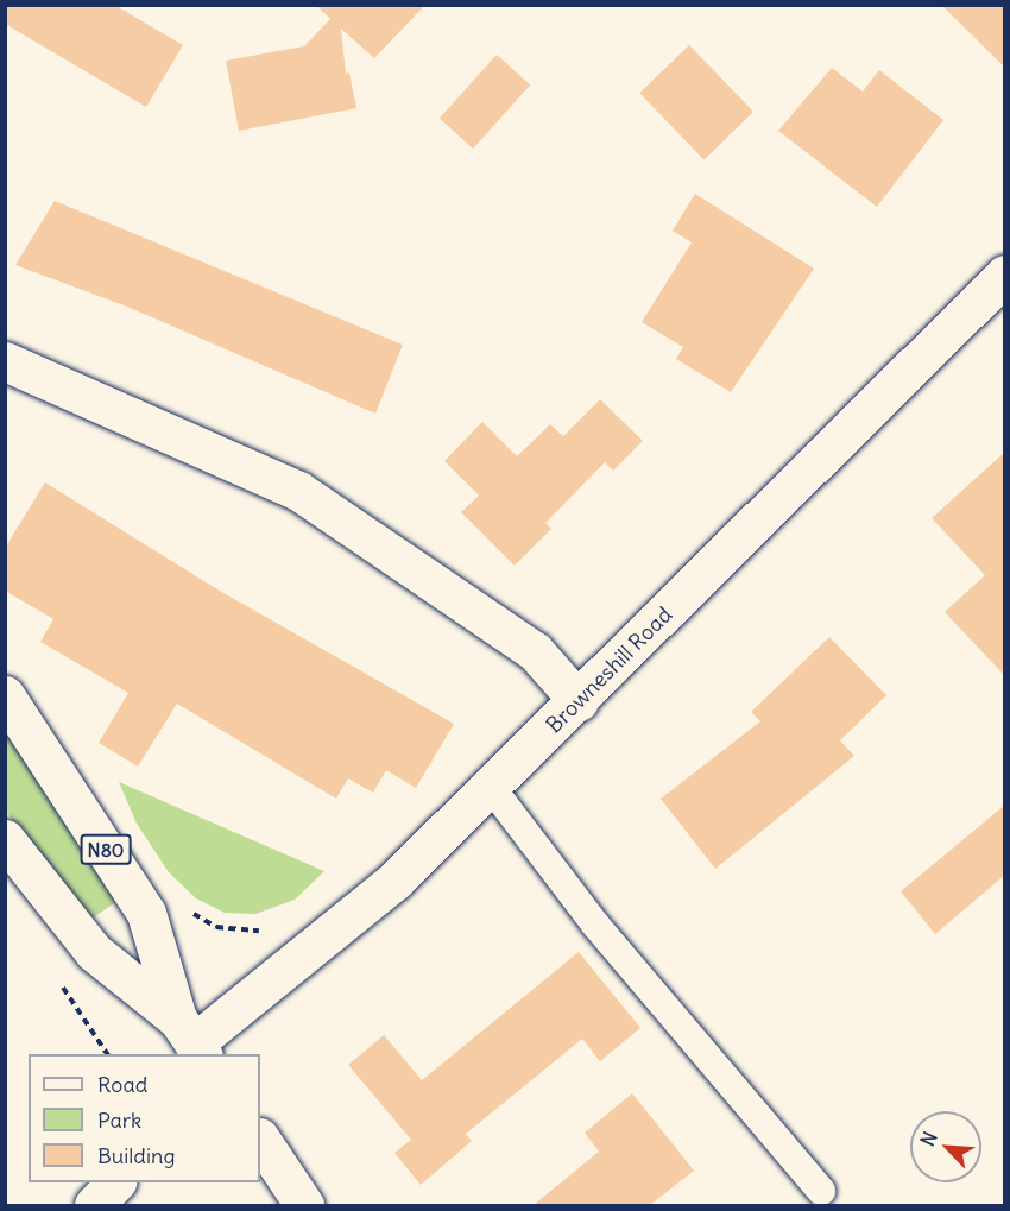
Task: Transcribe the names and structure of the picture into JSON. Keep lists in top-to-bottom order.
{
  "streets": {
    "street": ["Browneshill Road", "N80"]
  },
  "crossings": [
    ["Browneshill Road", "N80"]
  ],
  "legend": ["Road", "Park", "Building"],
  "north": "top left"
}
